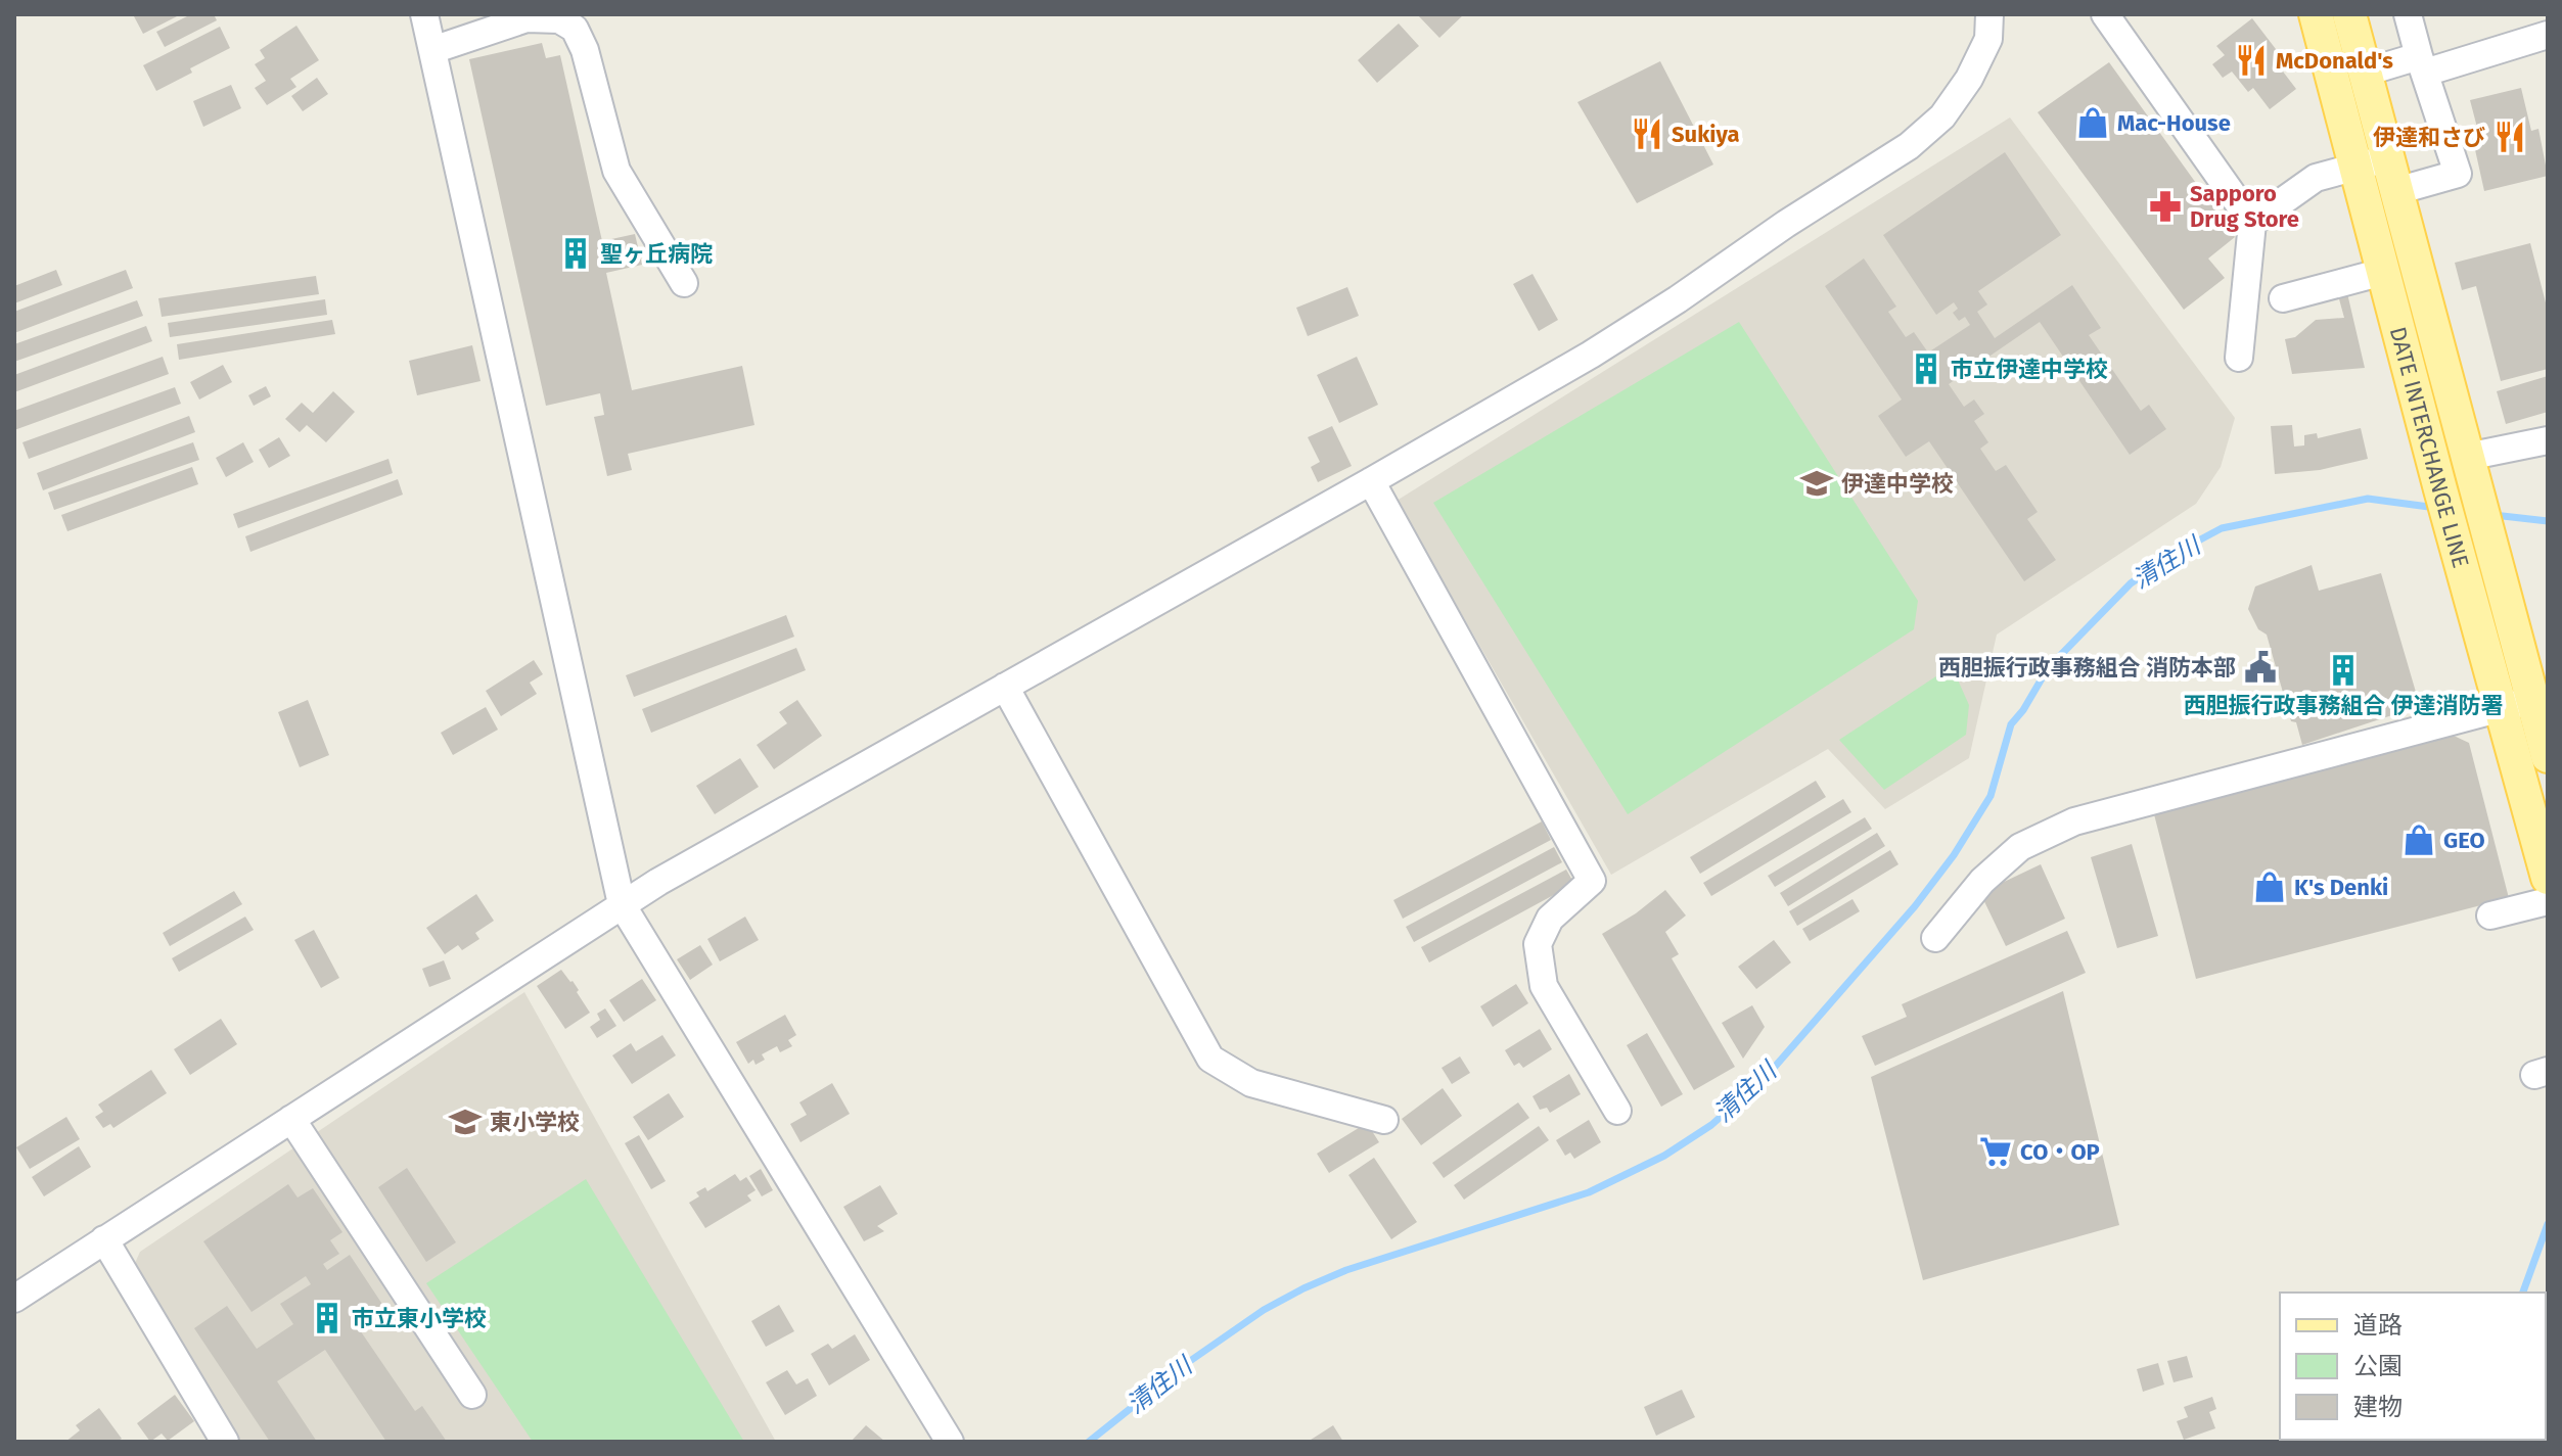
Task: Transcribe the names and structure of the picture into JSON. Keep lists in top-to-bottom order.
{
  "streets": {
    "main road": ["DATE INTERCHANGE LINE"]
  },
  "water": ["清住川"],
  "places": {
    "restaurant": ["McDonald's", "Sukiya", "伊達和さび"],
    "shop": ["Mac-House", "GEO", "K's Denki"],
    "pharmacy": ["Sapporo Drug Store"],
    "building": [
      "聖ヶ丘病院",
      "市立伊達中学校",
      "西胆振行政事務組合 伊達消防署",
      "市立東小学校"
    ],
    "school or university": ["伊達中学校", "東小学校"],
    "public building": ["西胆振行政事務組合 消防本部"],
    "supermarket": ["CO・OP"]
  },
  "legend": ["道路", "公園", "建物"]
}
